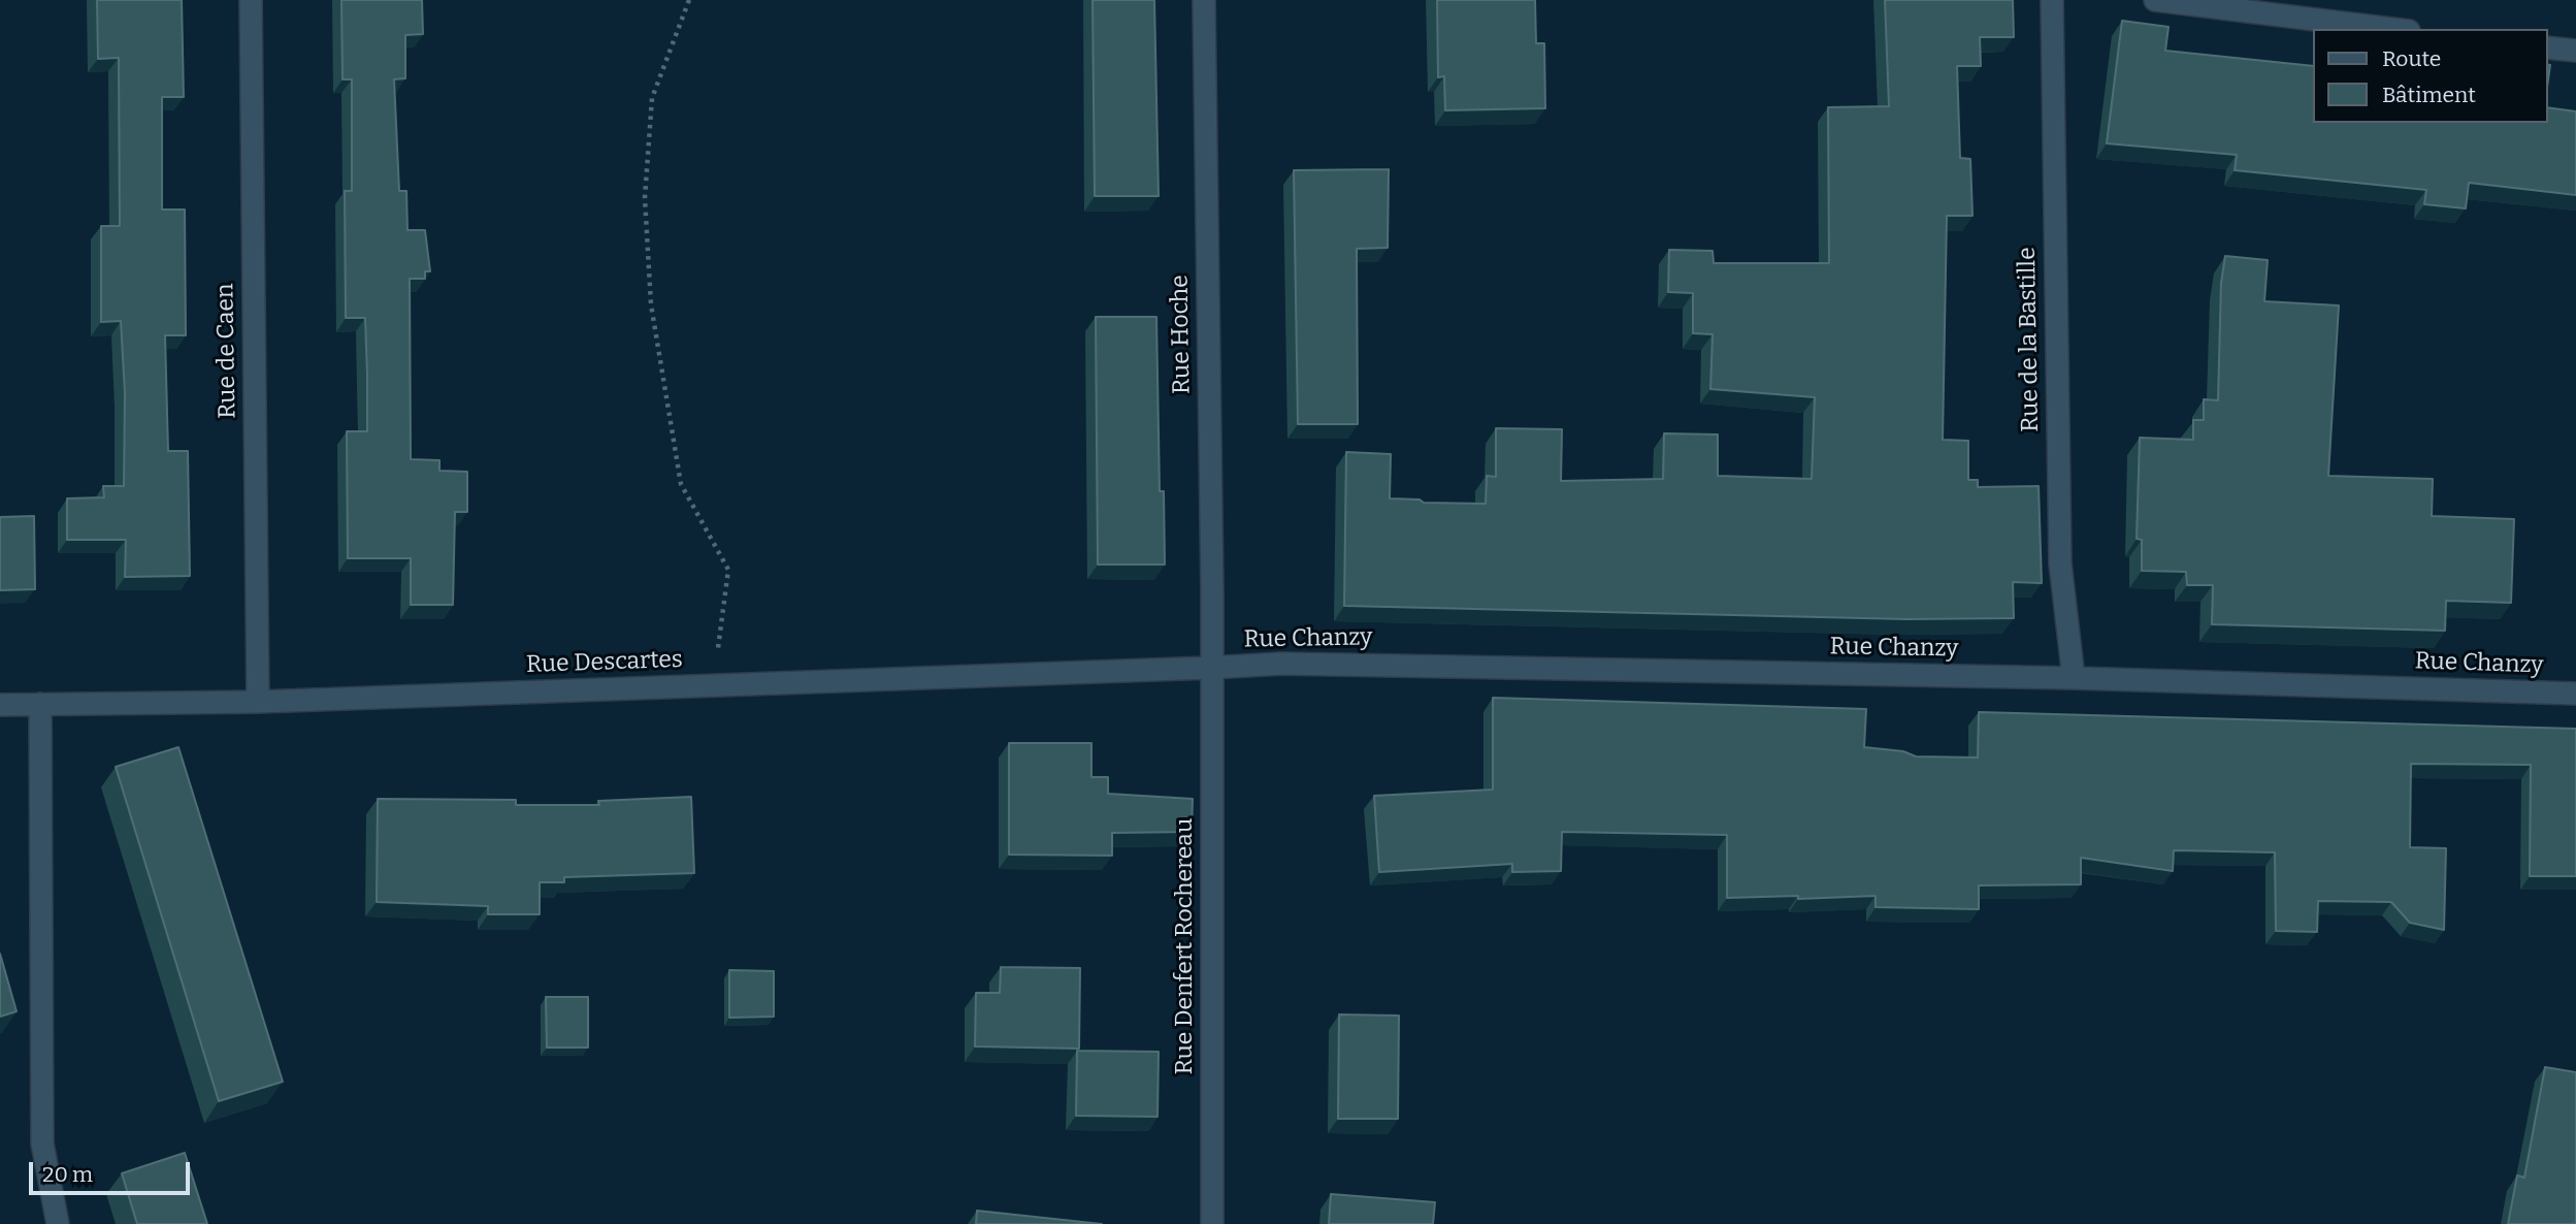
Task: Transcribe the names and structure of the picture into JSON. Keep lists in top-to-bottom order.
{
  "streets": {
    "street": [
      "Rue Hoche",
      "Rue de la Bastille",
      "Rue de Caen",
      "Rue Chanzy",
      "Rue Descartes",
      "Rue Denfert Rochereau"
    ]
  },
  "crossings": [
    ["Rue Hoche", "Rue Chanzy"],
    ["Rue Hoche", "Rue Descartes"],
    ["Rue Hoche", "Rue Denfert Rochereau"],
    ["Rue de la Bastille", "Rue Chanzy"],
    ["Rue de Caen", "Rue Descartes"],
    ["Rue Chanzy", "Rue Descartes"],
    ["Rue Chanzy", "Rue Denfert Rochereau"],
    ["Rue Descartes", "Rue Denfert Rochereau"]
  ],
  "legend": ["Route", "Bâtiment"],
  "scale_bar": "20 m"
}
